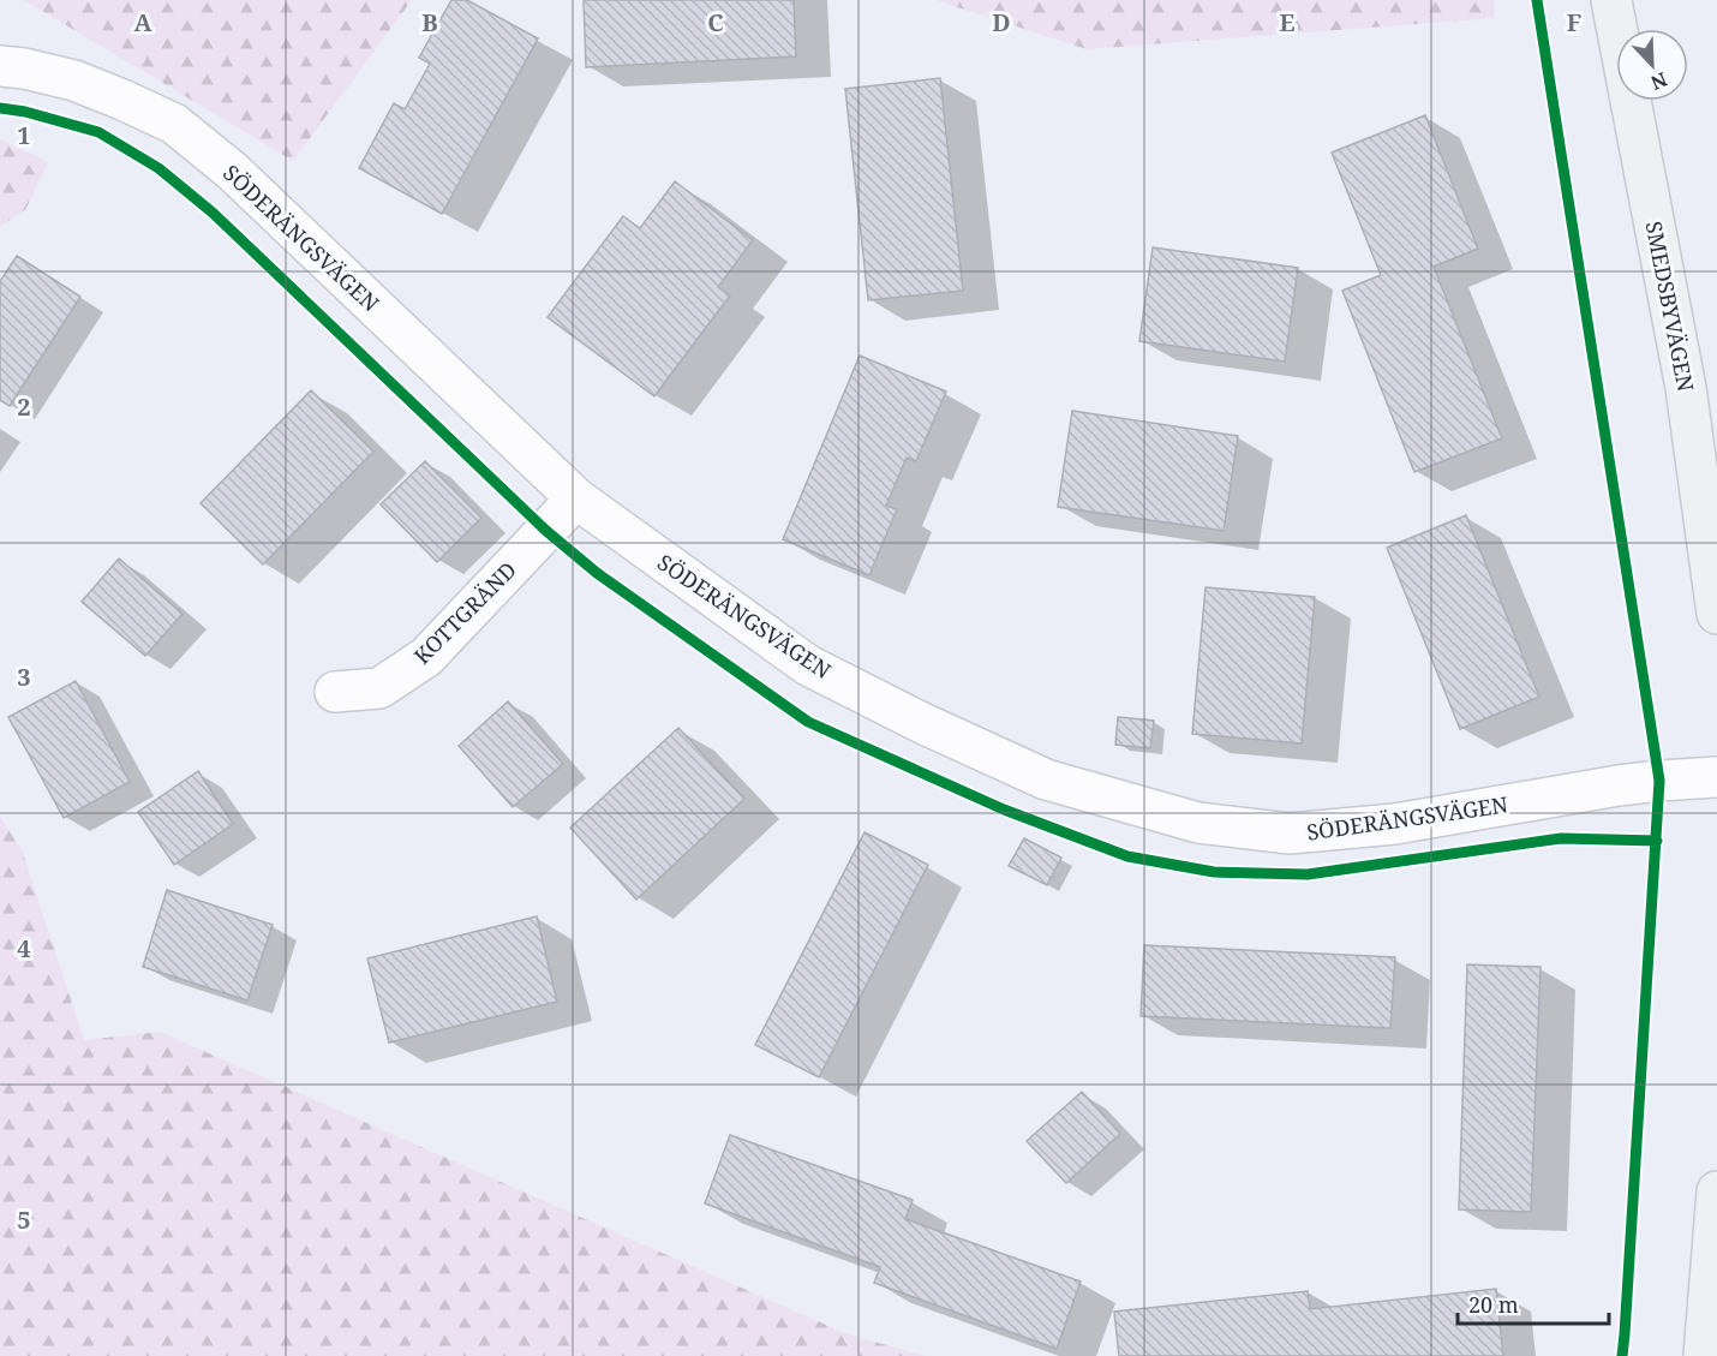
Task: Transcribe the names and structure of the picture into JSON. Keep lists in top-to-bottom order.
{
  "streets": {
    "main road": ["SMEDSBYVÄGEN"],
    "street": ["SÖDERÄNGSVÄGEN", "KOTTGRÄND"]
  },
  "crossings": [
    ["SÖDERÄNGSVÄGEN", "KOTTGRÄND"]
  ],
  "scale_bar": "20 m",
  "north": "bottom right",
  "grid": {
    "columns": [
      "A",
      "B",
      "C",
      "D",
      "E",
      "F"
    ],
    "rows": [
      "1",
      "2",
      "3",
      "4",
      "5"
    ]
  }
}
